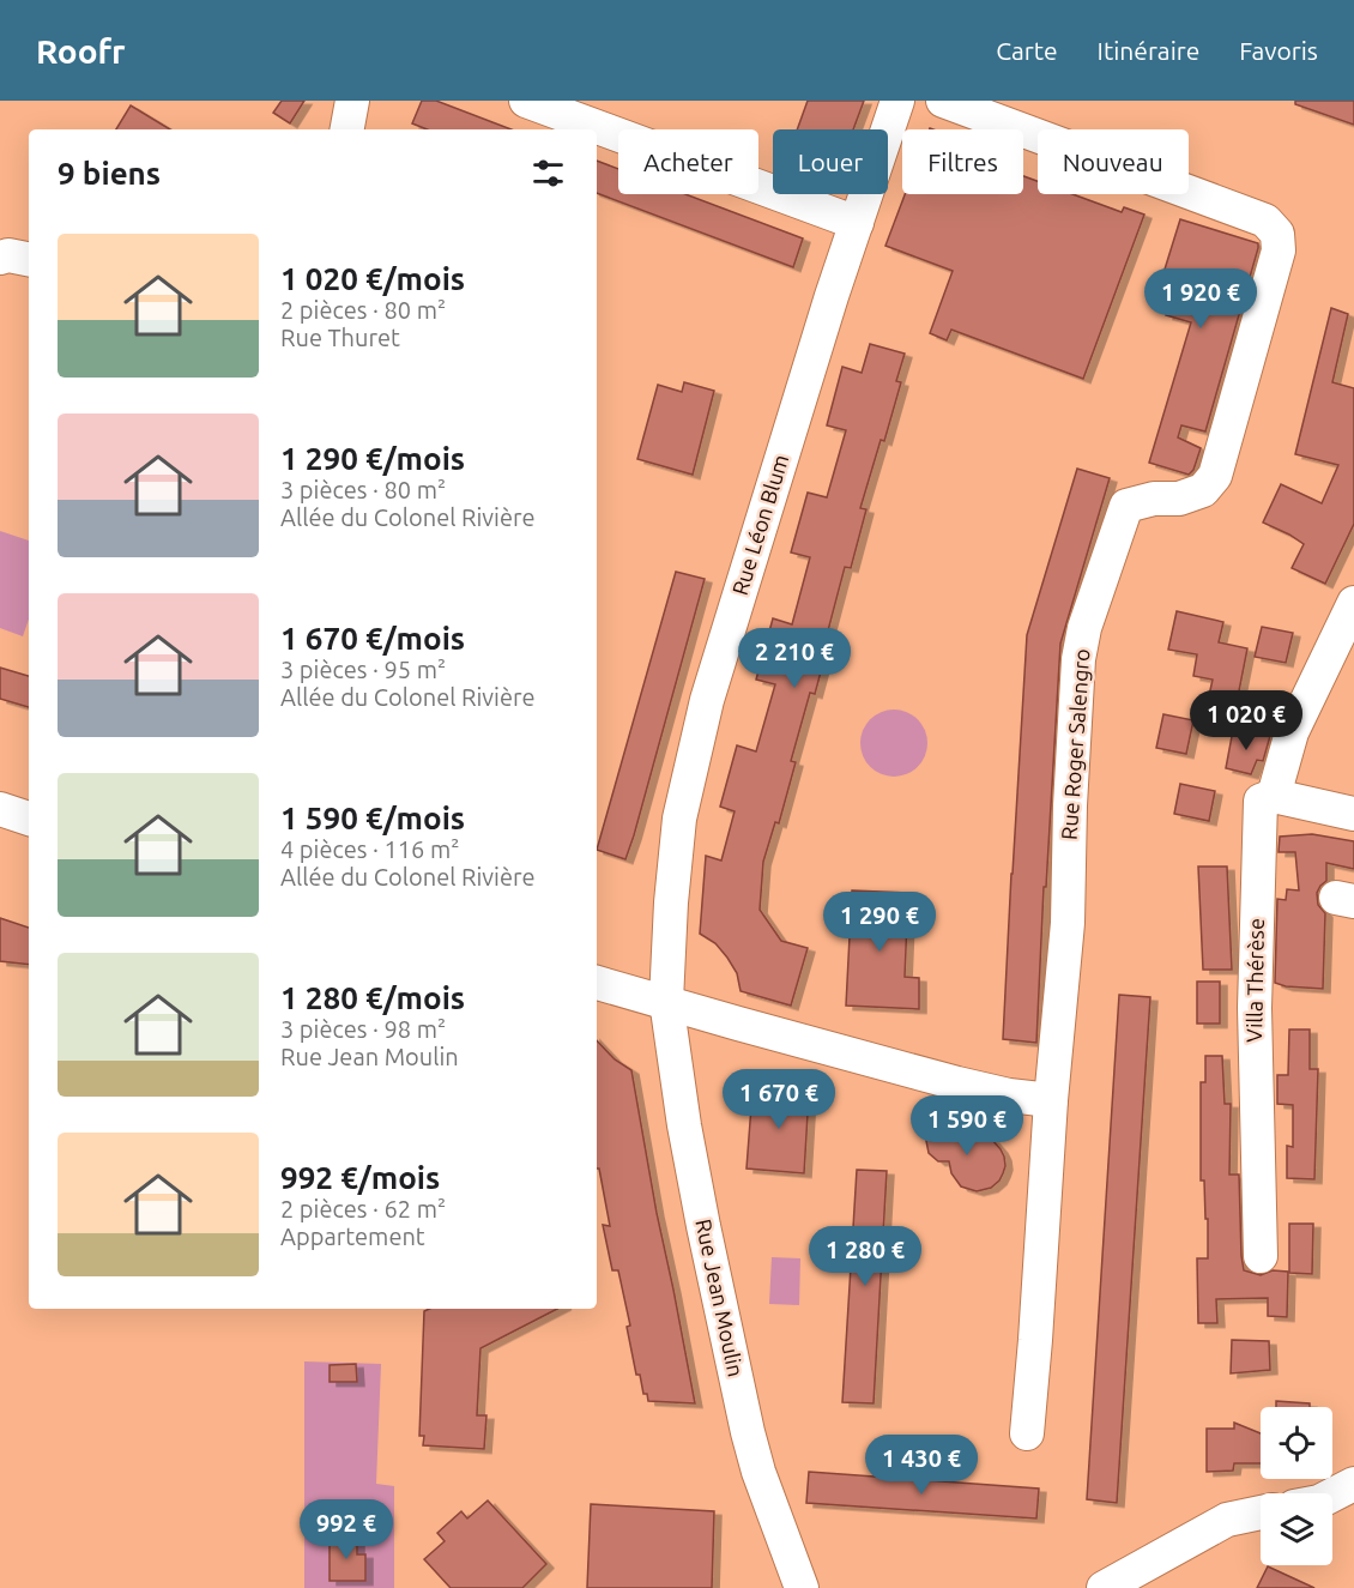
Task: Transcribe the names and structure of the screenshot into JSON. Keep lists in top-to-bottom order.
{
  "streets": {
    "street": [
      "Rue Léon Blum",
      "Rue Roger Salengro",
      "Villa Thérèse",
      "Rue Jean Moulin"
    ]
  },
  "crossings": [
    ["Rue Léon Blum", "Rue Jean Moulin"]
  ],
  "page": {
    "header": "Roofr",
    "nav": ["Carte", "Itinéraire", "Favoris"],
    "chip": [
      "Acheter",
      "Louer",
      "Filtres",
      "Nouveau"
    ],
    "heading": "9 biens",
    "list": [
      {
        "name": "1 020 €/mois",
        "note": "2 pièces · 80 m² · Rue Thuret"
      },
      {
        "name": "1 290 €/mois",
        "note": "3 pièces · 80 m² · Allée du Colonel Rivière"
      },
      {
        "name": "1 670 €/mois",
        "note": "3 pièces · 95 m² · Allée du Colonel Rivière"
      },
      {
        "name": "1 590 €/mois",
        "note": "4 pièces · 116 m² · Allée du Colonel Rivière"
      },
      {
        "name": "1 280 €/mois",
        "note": "3 pièces · 98 m² · Rue Jean Moulin"
      },
      {
        "name": "992 €/mois",
        "note": "2 pièces · 62 m² · Appartement"
      }
    ],
    "price": [
      "1 920 €",
      "2 210 €",
      "1 020 €",
      "1 290 €",
      "1 670 €",
      "1 590 €",
      "1 280 €",
      "1 430 €",
      "992 €"
    ]
  }
}
